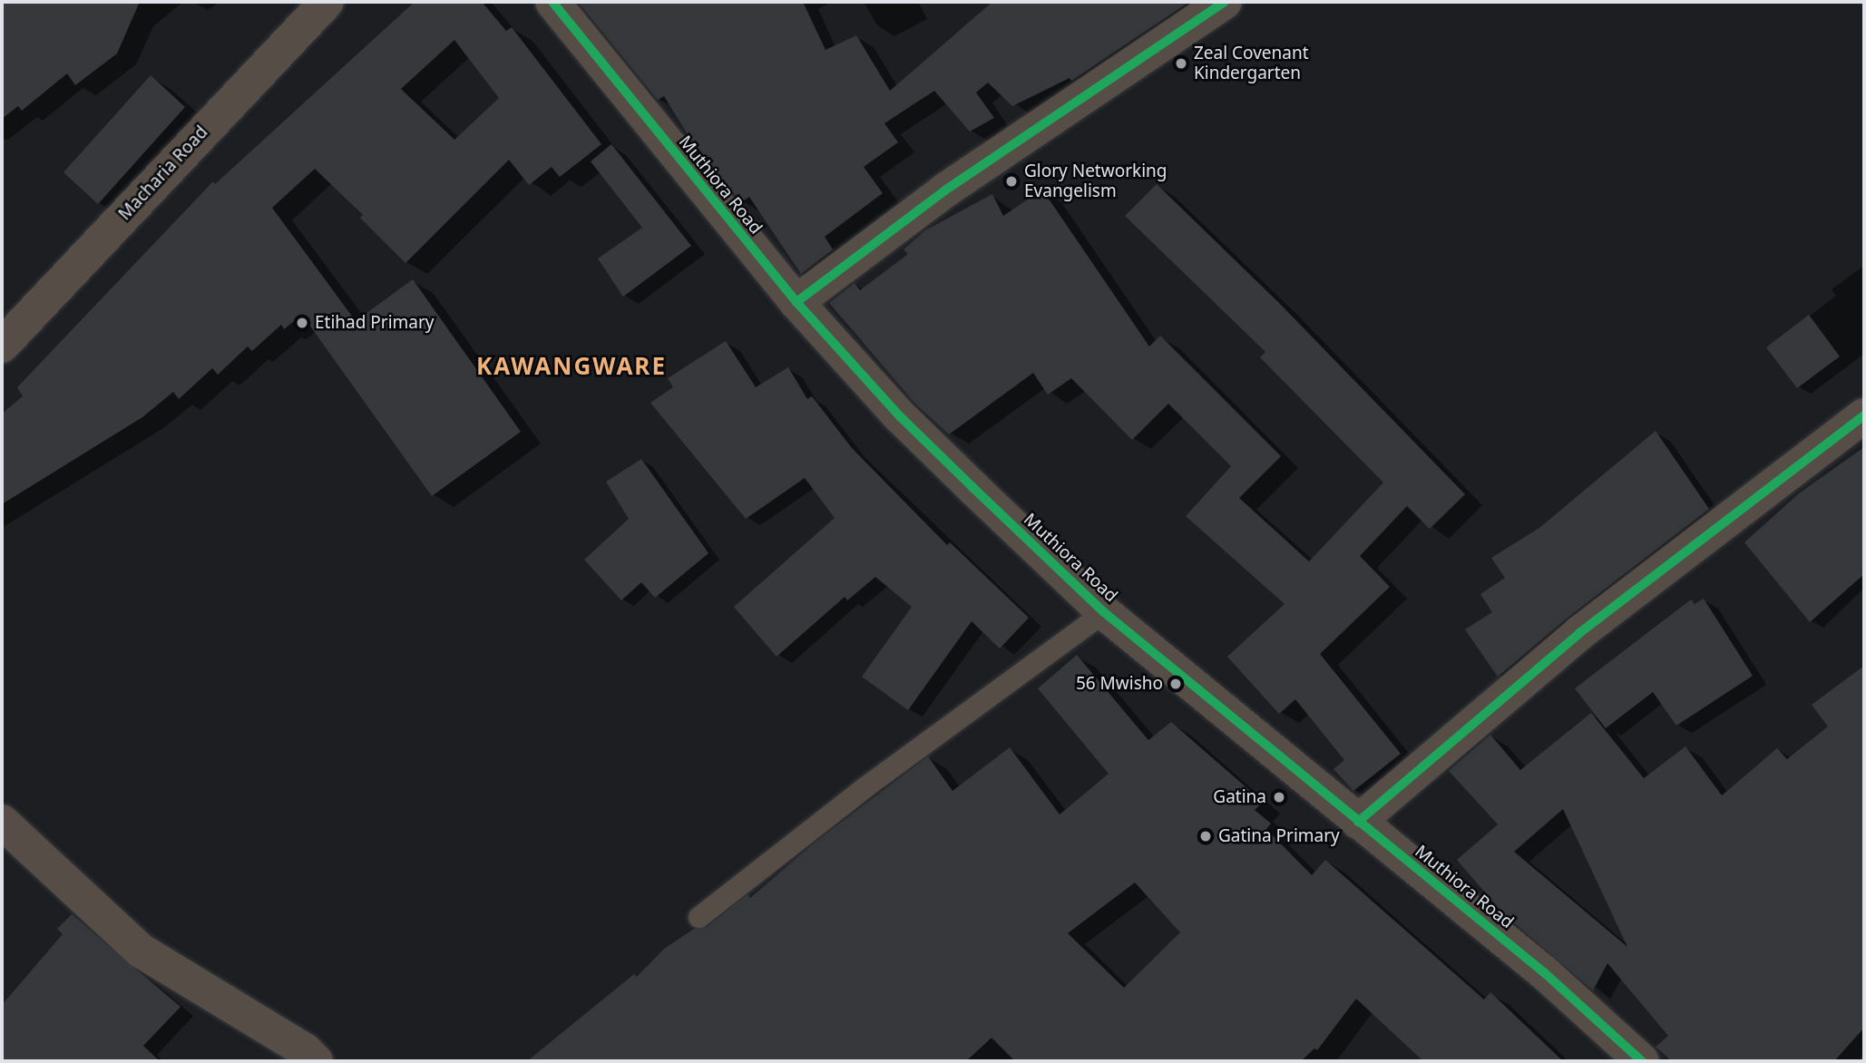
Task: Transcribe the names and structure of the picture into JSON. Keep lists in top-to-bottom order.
{
  "streets": {
    "street": ["Macharia Road", "Muthiora Road"]
  },
  "districts": ["KAWANGWARE"],
  "places": [
    "Zeal Covenant Kindergarten",
    "Glory Networking Evangelism",
    "Etihad Primary",
    "56 Mwisho",
    "Gatina",
    "Gatina Primary"
  ]
}
